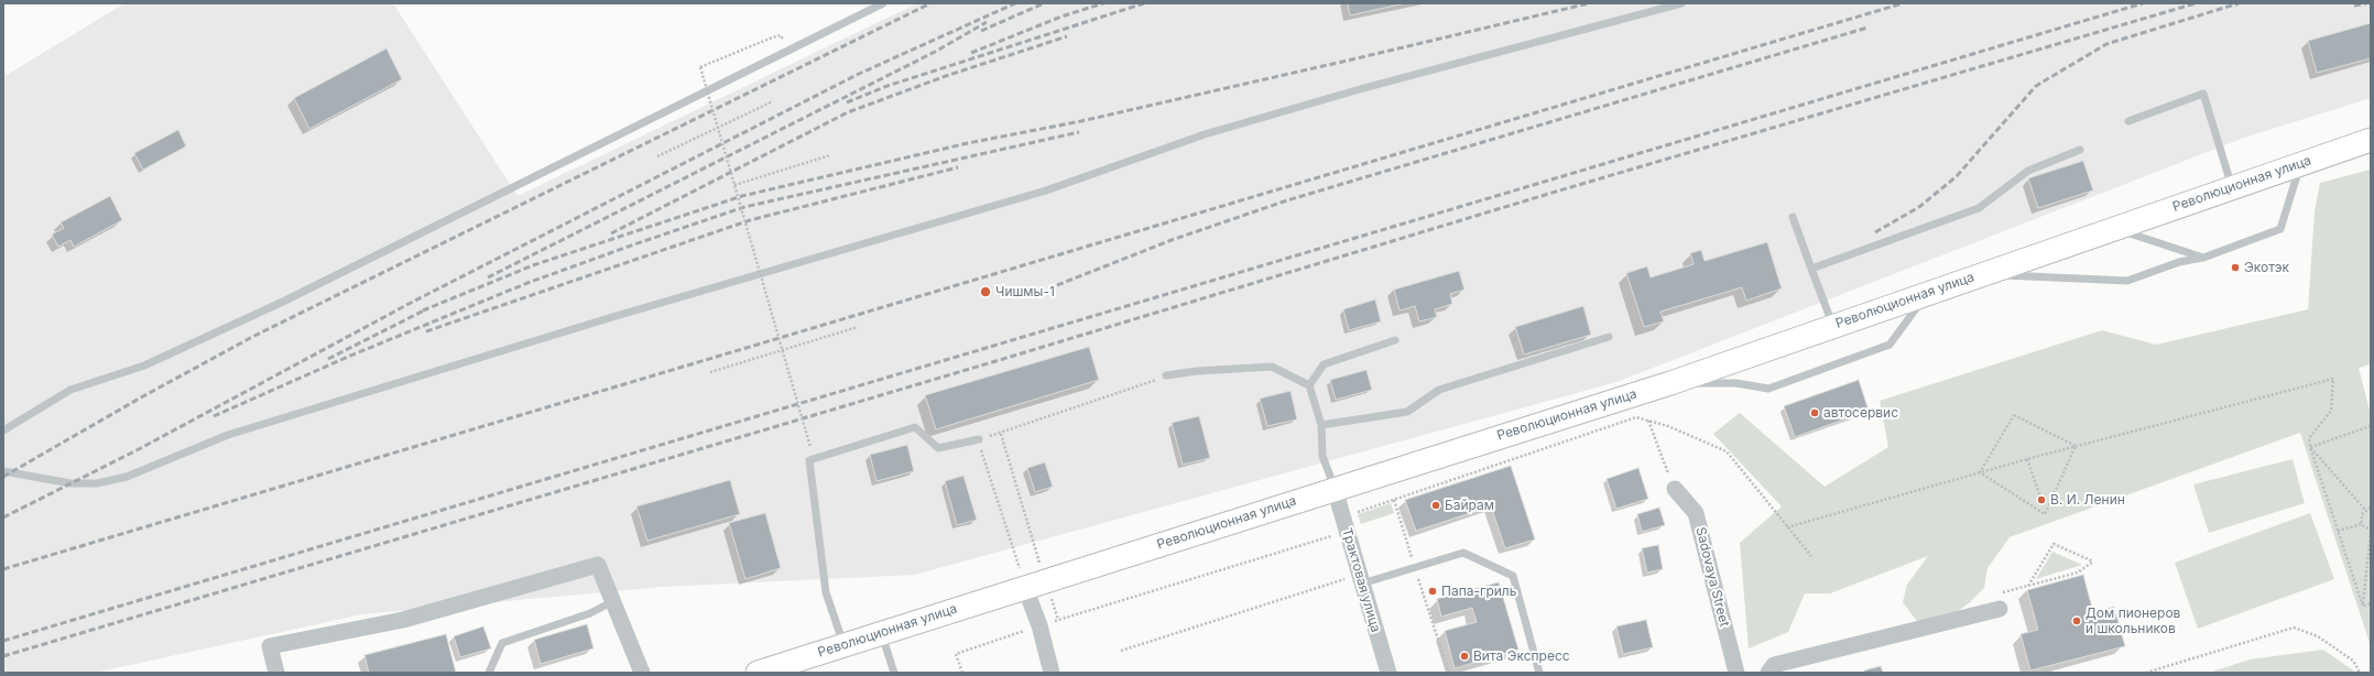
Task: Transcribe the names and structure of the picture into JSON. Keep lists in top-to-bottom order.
{
  "streets": {
    "main road": ["Революционная улица"],
    "street": ["Sadovaya Street", "Трактовая улица"]
  },
  "crossings": [
    ["Революционная улица", "Трактовая улица"]
  ],
  "places": [
    "Экотэк",
    "Чишмы-1",
    "автосервис",
    "В. И. Ленин",
    "Байрам",
    "Папа-гриль",
    "Дом пионеров и школьников",
    "Вита Экспресс"
  ]
}
